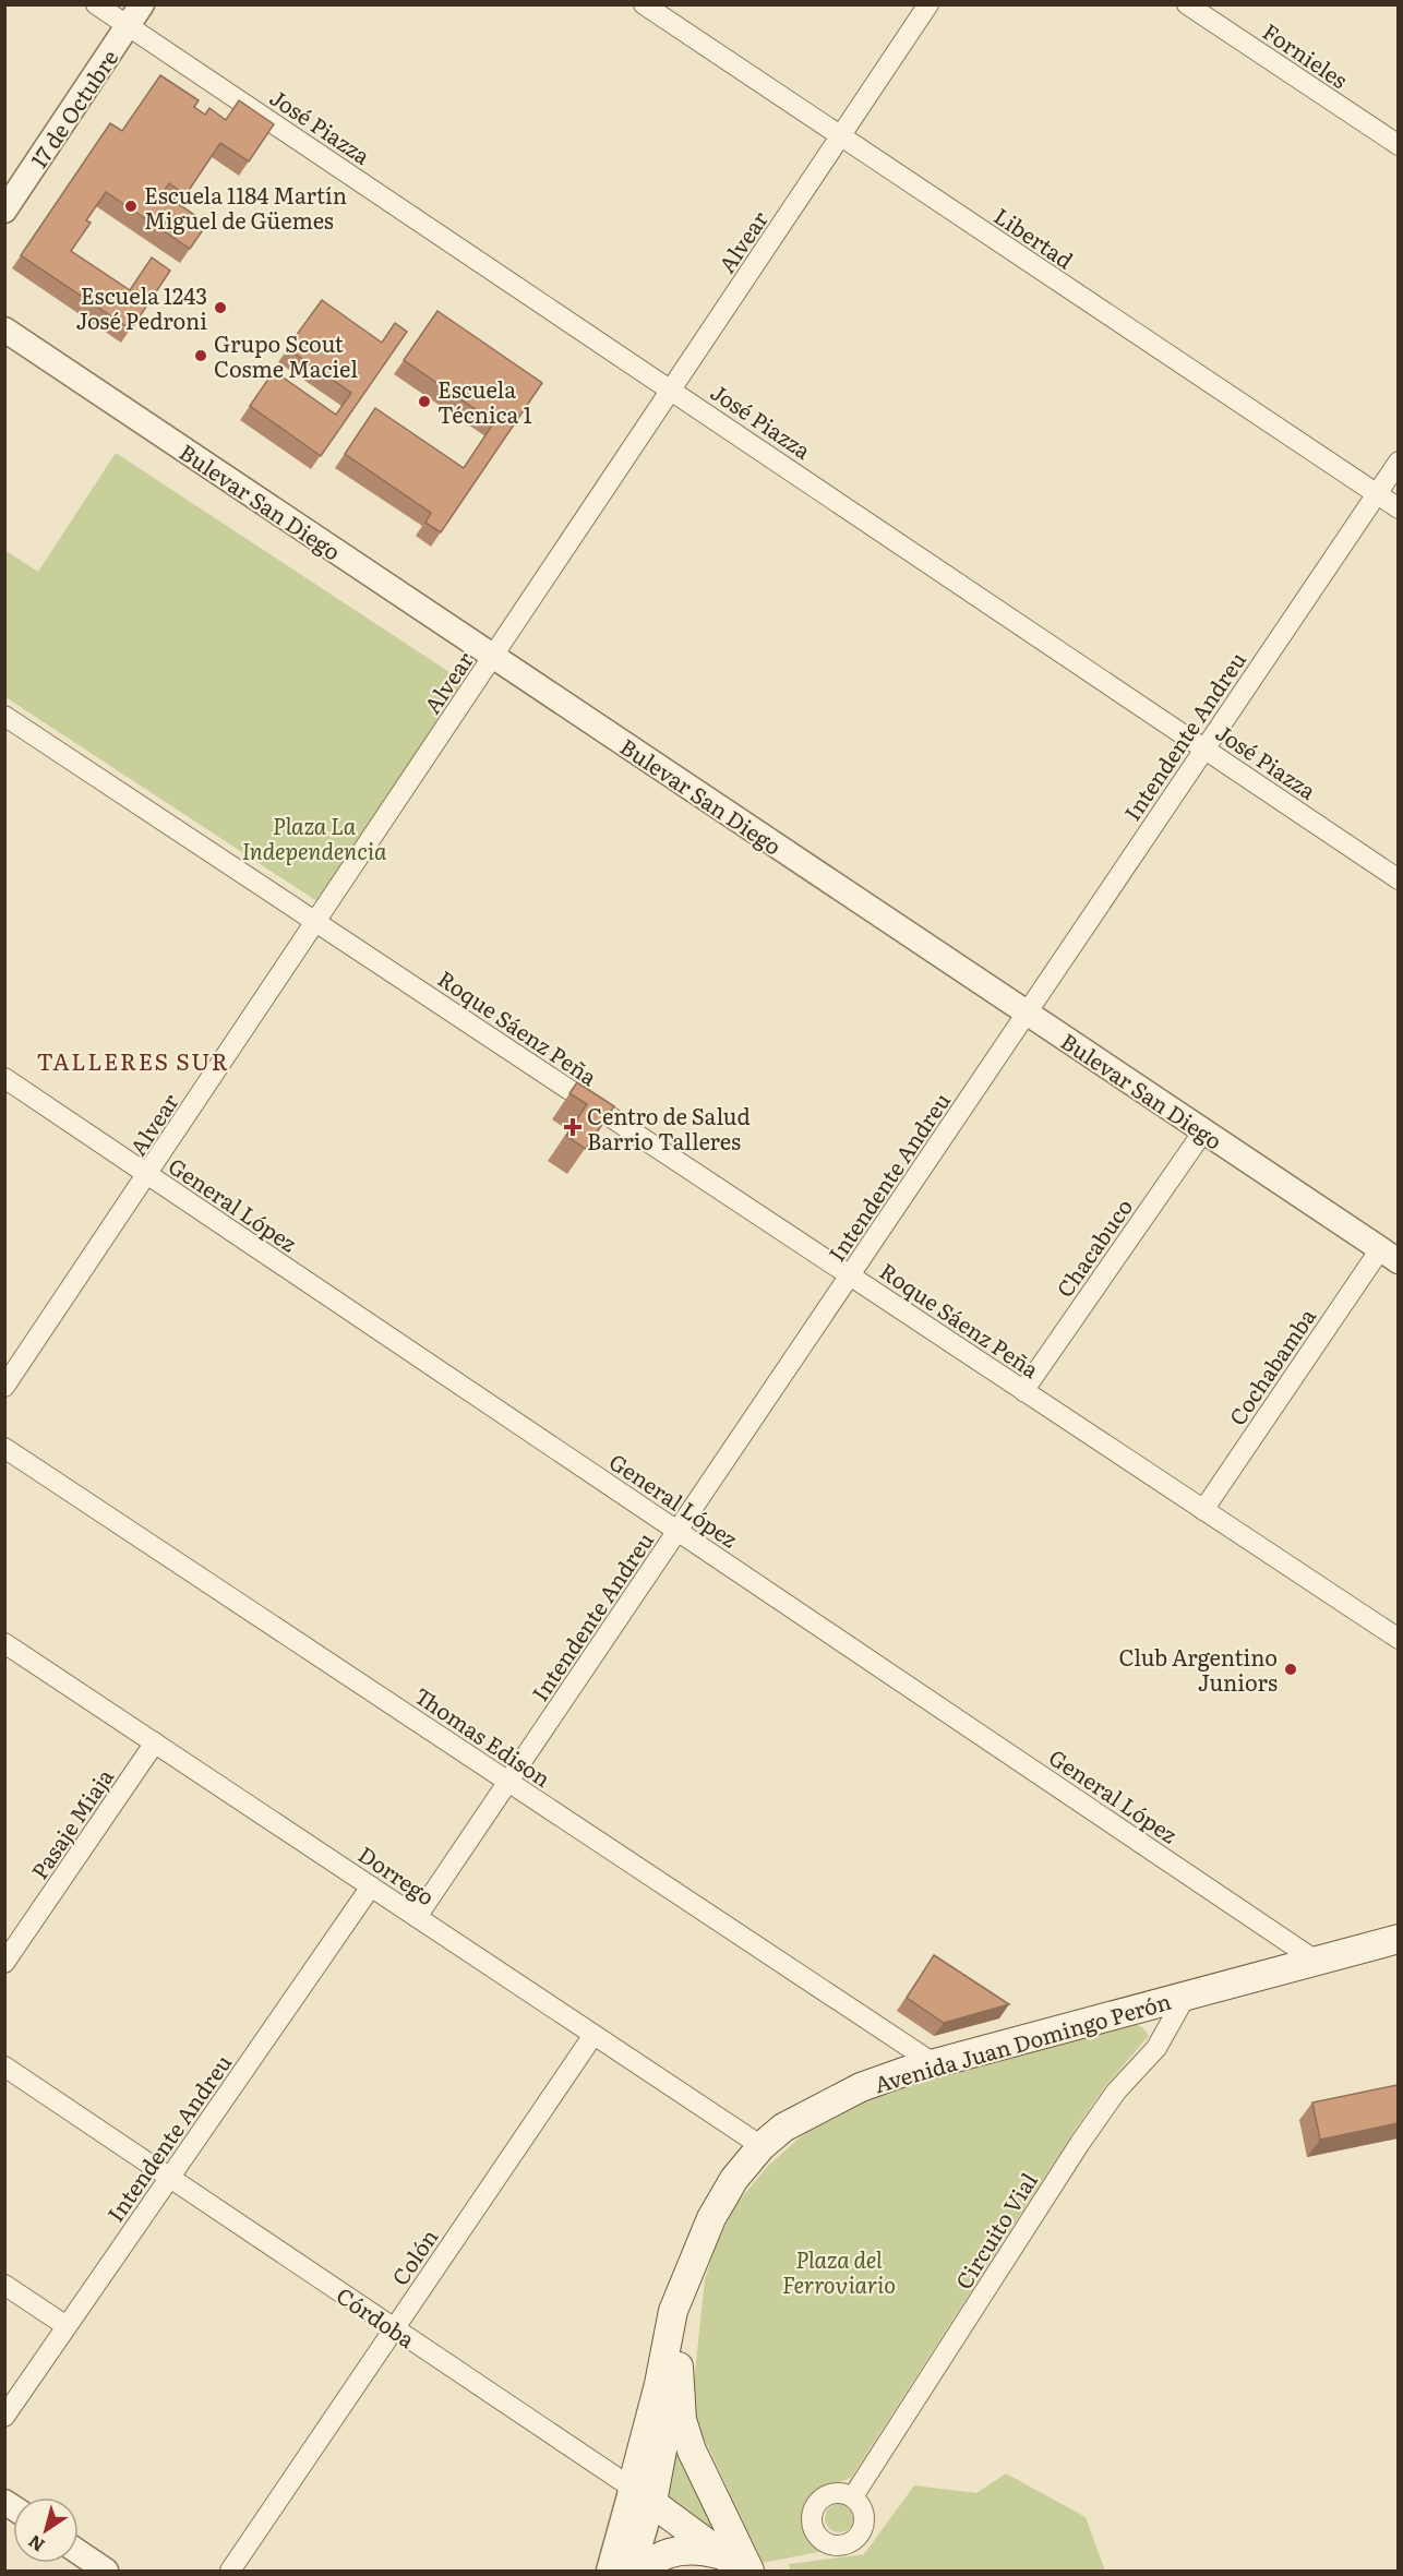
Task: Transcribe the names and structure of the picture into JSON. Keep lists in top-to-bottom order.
{
  "streets": {
    "main road": ["Avenida Juan Domingo Perón", "Córdoba"],
    "street": [
      "Fornieles",
      "17 de Octubre",
      "José Piazza",
      "Libertad",
      "Alvear",
      "Bulevar San Diego",
      "Intendente Andreu",
      "Roque Sáenz Peña",
      "General López",
      "Chacabuco",
      "Cochabamba",
      "Thomas Edison",
      "Pasaje Miaja",
      "Dorrego",
      "Circuito Vial",
      "Colón"
    ]
  },
  "crossings": [
    ["17 de Octubre", "José Piazza"],
    ["José Piazza", "Alvear"],
    ["José Piazza", "Intendente Andreu"],
    ["Libertad", "Alvear"],
    ["Libertad", "Intendente Andreu"],
    ["Alvear", "Bulevar San Diego"],
    ["Alvear", "Roque Sáenz Peña"],
    ["Alvear", "General López"],
    ["Bulevar San Diego", "Intendente Andreu"],
    ["Bulevar San Diego", "Chacabuco"],
    ["Bulevar San Diego", "Cochabamba"],
    ["Intendente Andreu", "Roque Sáenz Peña"],
    ["Intendente Andreu", "General López"],
    ["Intendente Andreu", "Thomas Edison"],
    ["Intendente Andreu", "Dorrego"],
    ["Intendente Andreu", "Córdoba"],
    ["Roque Sáenz Peña", "Chacabuco"],
    ["Roque Sáenz Peña", "Cochabamba"],
    ["General López", "Avenida Juan Domingo Perón"],
    ["Thomas Edison", "Avenida Juan Domingo Perón"],
    ["Pasaje Miaja", "Dorrego"],
    ["Dorrego", "Avenida Juan Domingo Perón"],
    ["Dorrego", "Colón"],
    ["Avenida Juan Domingo Perón", "Circuito Vial"],
    ["Avenida Juan Domingo Perón", "Córdoba"],
    ["Colón", "Córdoba"]
  ],
  "districts": ["TALLERES SUR"],
  "parks": ["Plaza La Independencia", "Plaza del Ferroviario"],
  "places": {
    "other": [
      "Escuela 1184 Martín Miguel de Güemes",
      "Escuela 1243 José Pedroni",
      "Grupo Scout Cosme Maciel",
      "Escuela Técnica 1",
      "Club Argentino Juniors"
    ],
    "health": ["Centro de Salud Barrio Talleres"]
  },
  "north": "bottom left"
}
